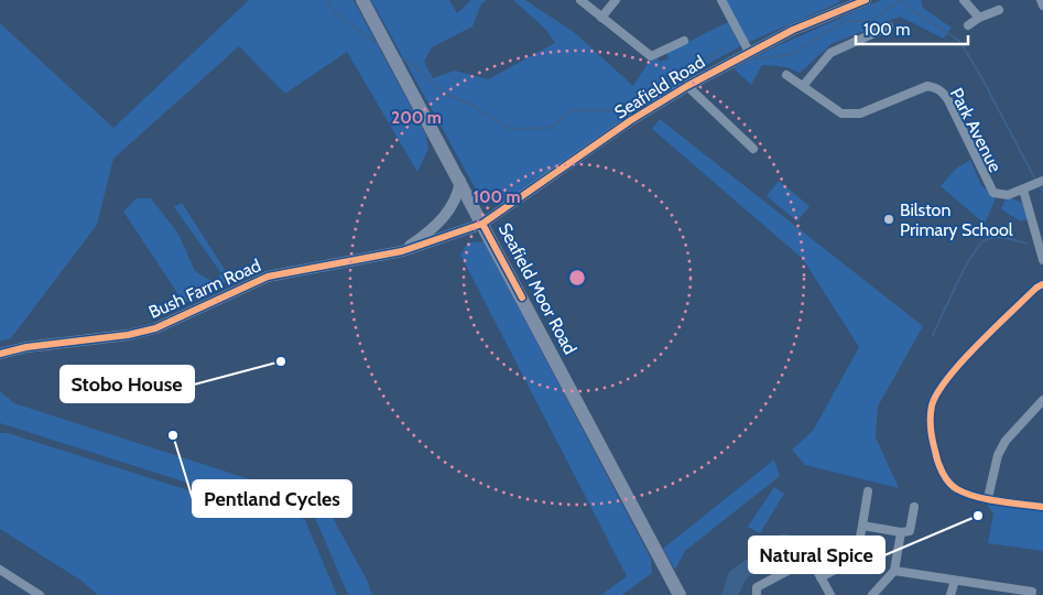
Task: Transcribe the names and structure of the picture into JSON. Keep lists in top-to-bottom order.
{
  "streets": {
    "main road": ["Seafield Moor Road"],
    "street": ["Seafield Road", "Park Avenue", "Bush Farm Road"]
  },
  "crossings": [
    ["Seafield Road", "Bush Farm Road"],
    ["Seafield Road", "Seafield Moor Road"],
    ["Bush Farm Road", "Seafield Moor Road"]
  ],
  "places": [
    "Bilston Primary School",
    "Stobo House",
    "Pentland Cycles",
    "Natural Spice"
  ],
  "scale_bar": "100 m",
  "rings": ["200 m", "100 m"]
}
